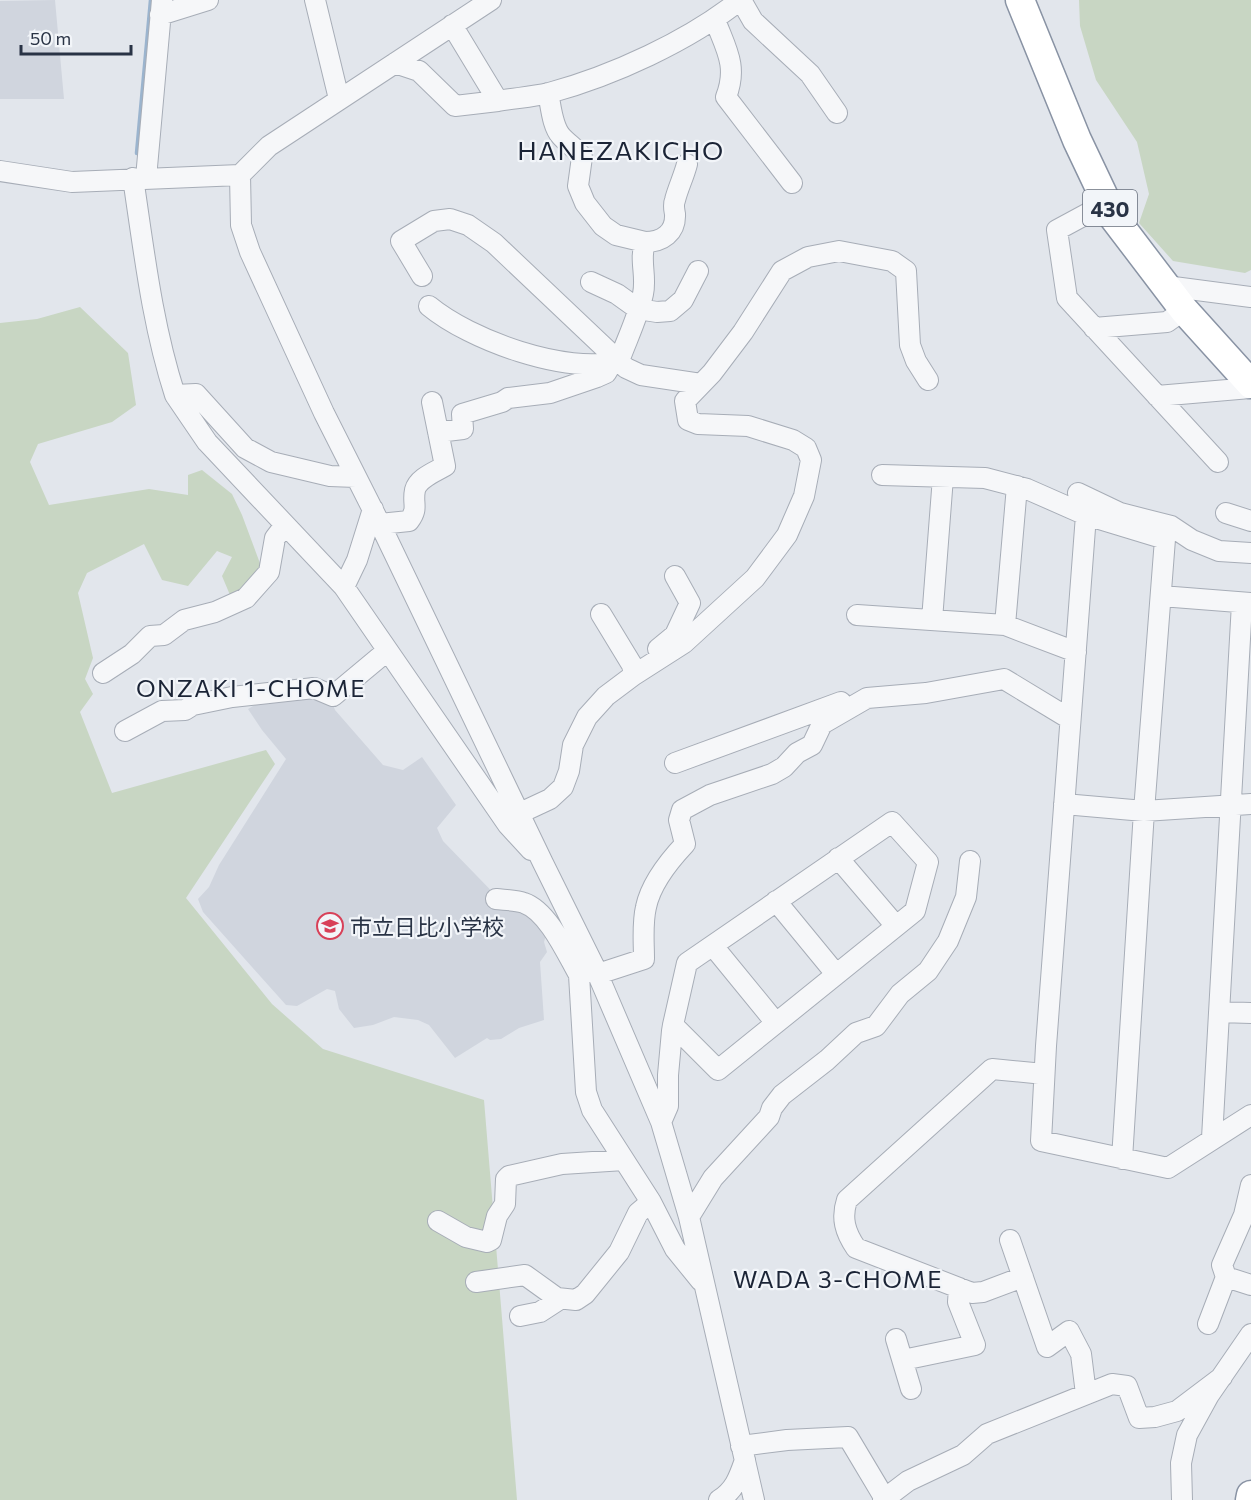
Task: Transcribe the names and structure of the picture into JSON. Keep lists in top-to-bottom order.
{
  "streets": {
    "highway": ["430"]
  },
  "districts": ["HANEZAKICHO", "ONZAKI 1-CHOME", "WADA 3-CHOME"],
  "places": {
    "school or university": ["市立日比小学校"]
  },
  "scale_bar": "50 m"
}
